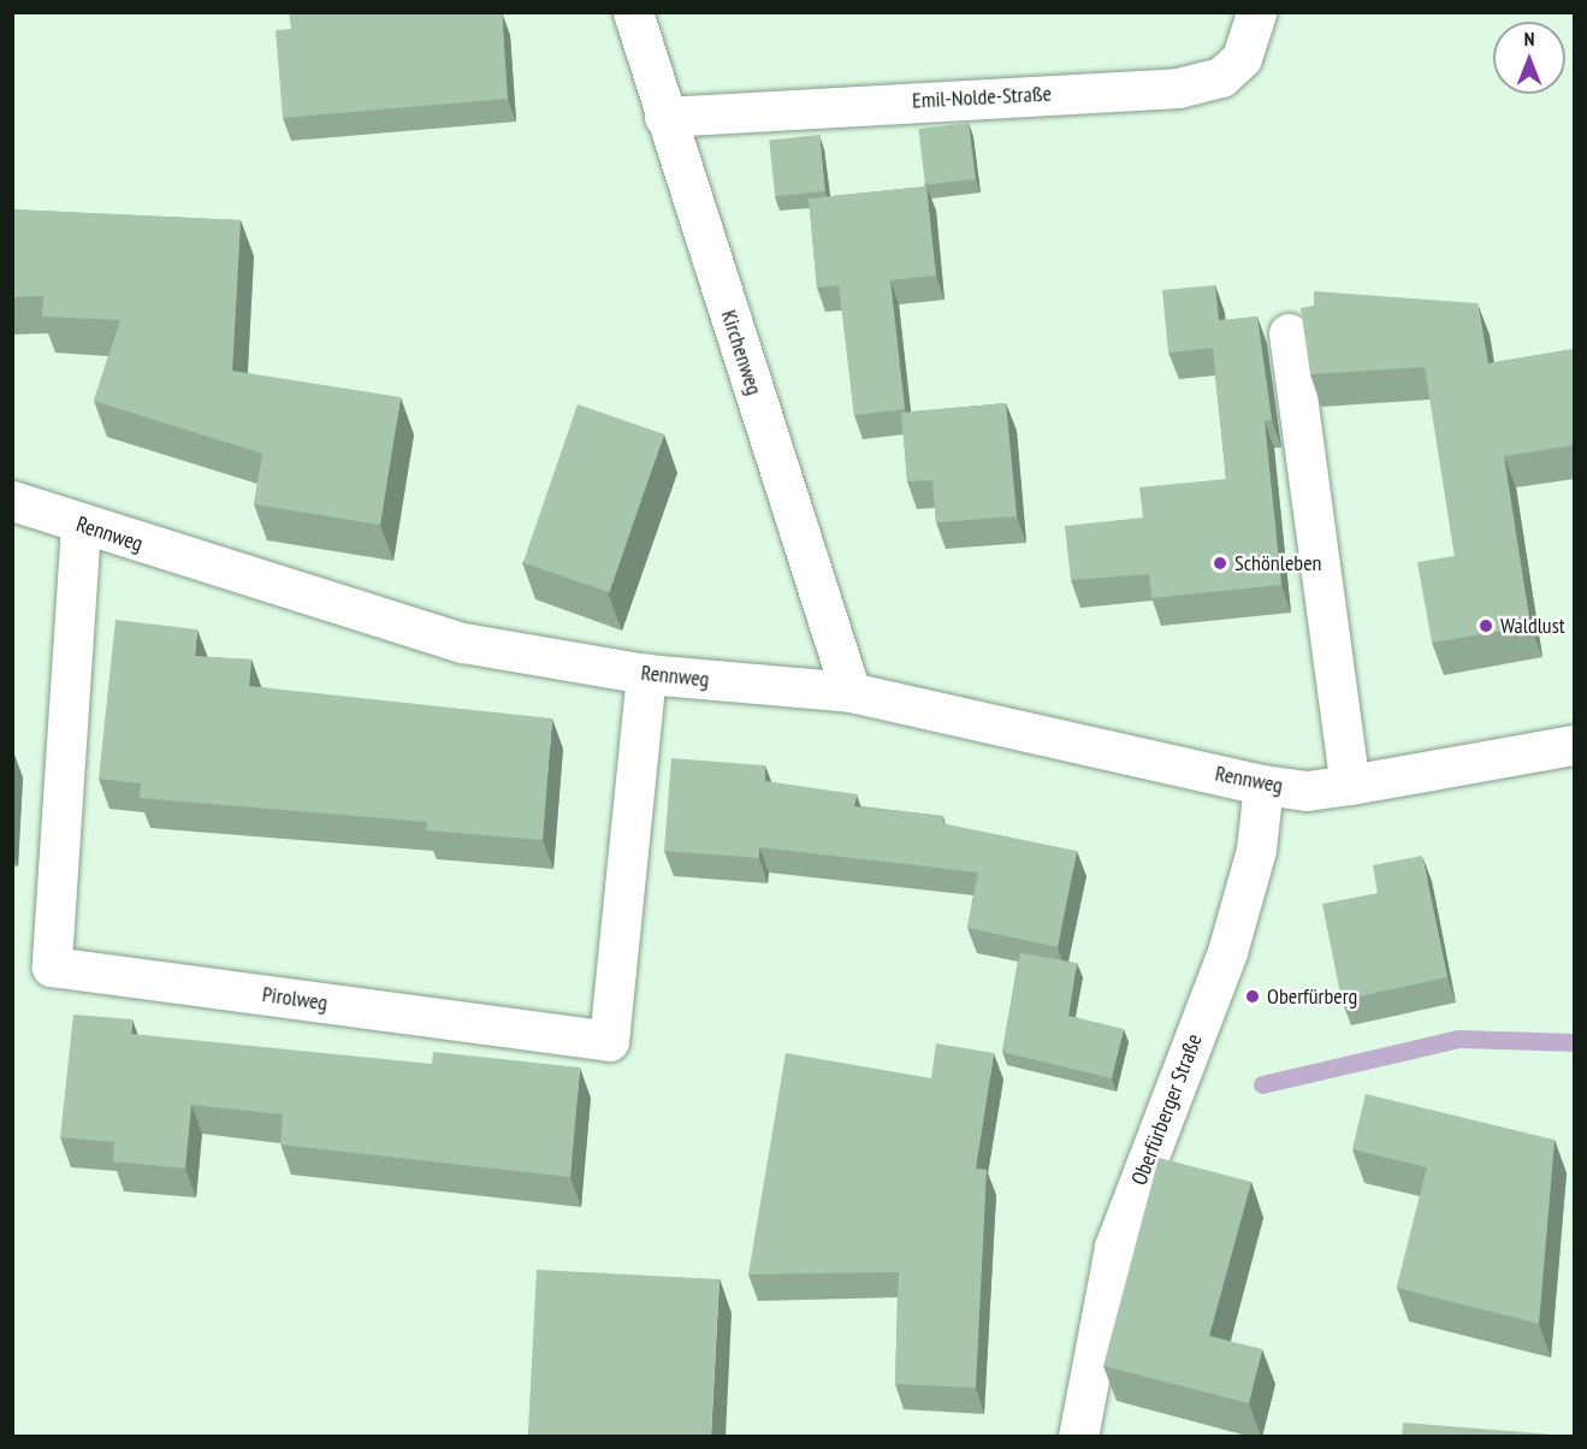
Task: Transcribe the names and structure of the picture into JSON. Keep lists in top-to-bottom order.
{
  "streets": {
    "street": [
      "Emil-Nolde-Straße",
      "Kirchenweg",
      "Rennweg",
      "Pirolweg",
      "Oberfürberger Straße"
    ]
  },
  "crossings": [
    ["Emil-Nolde-Straße", "Kirchenweg"],
    ["Kirchenweg", "Rennweg"],
    ["Rennweg", "Pirolweg"],
    ["Rennweg", "Oberfürberger Straße"]
  ],
  "places": ["Schönleben", "Waldlust", "Oberfürberg"],
  "north": "top"
}
